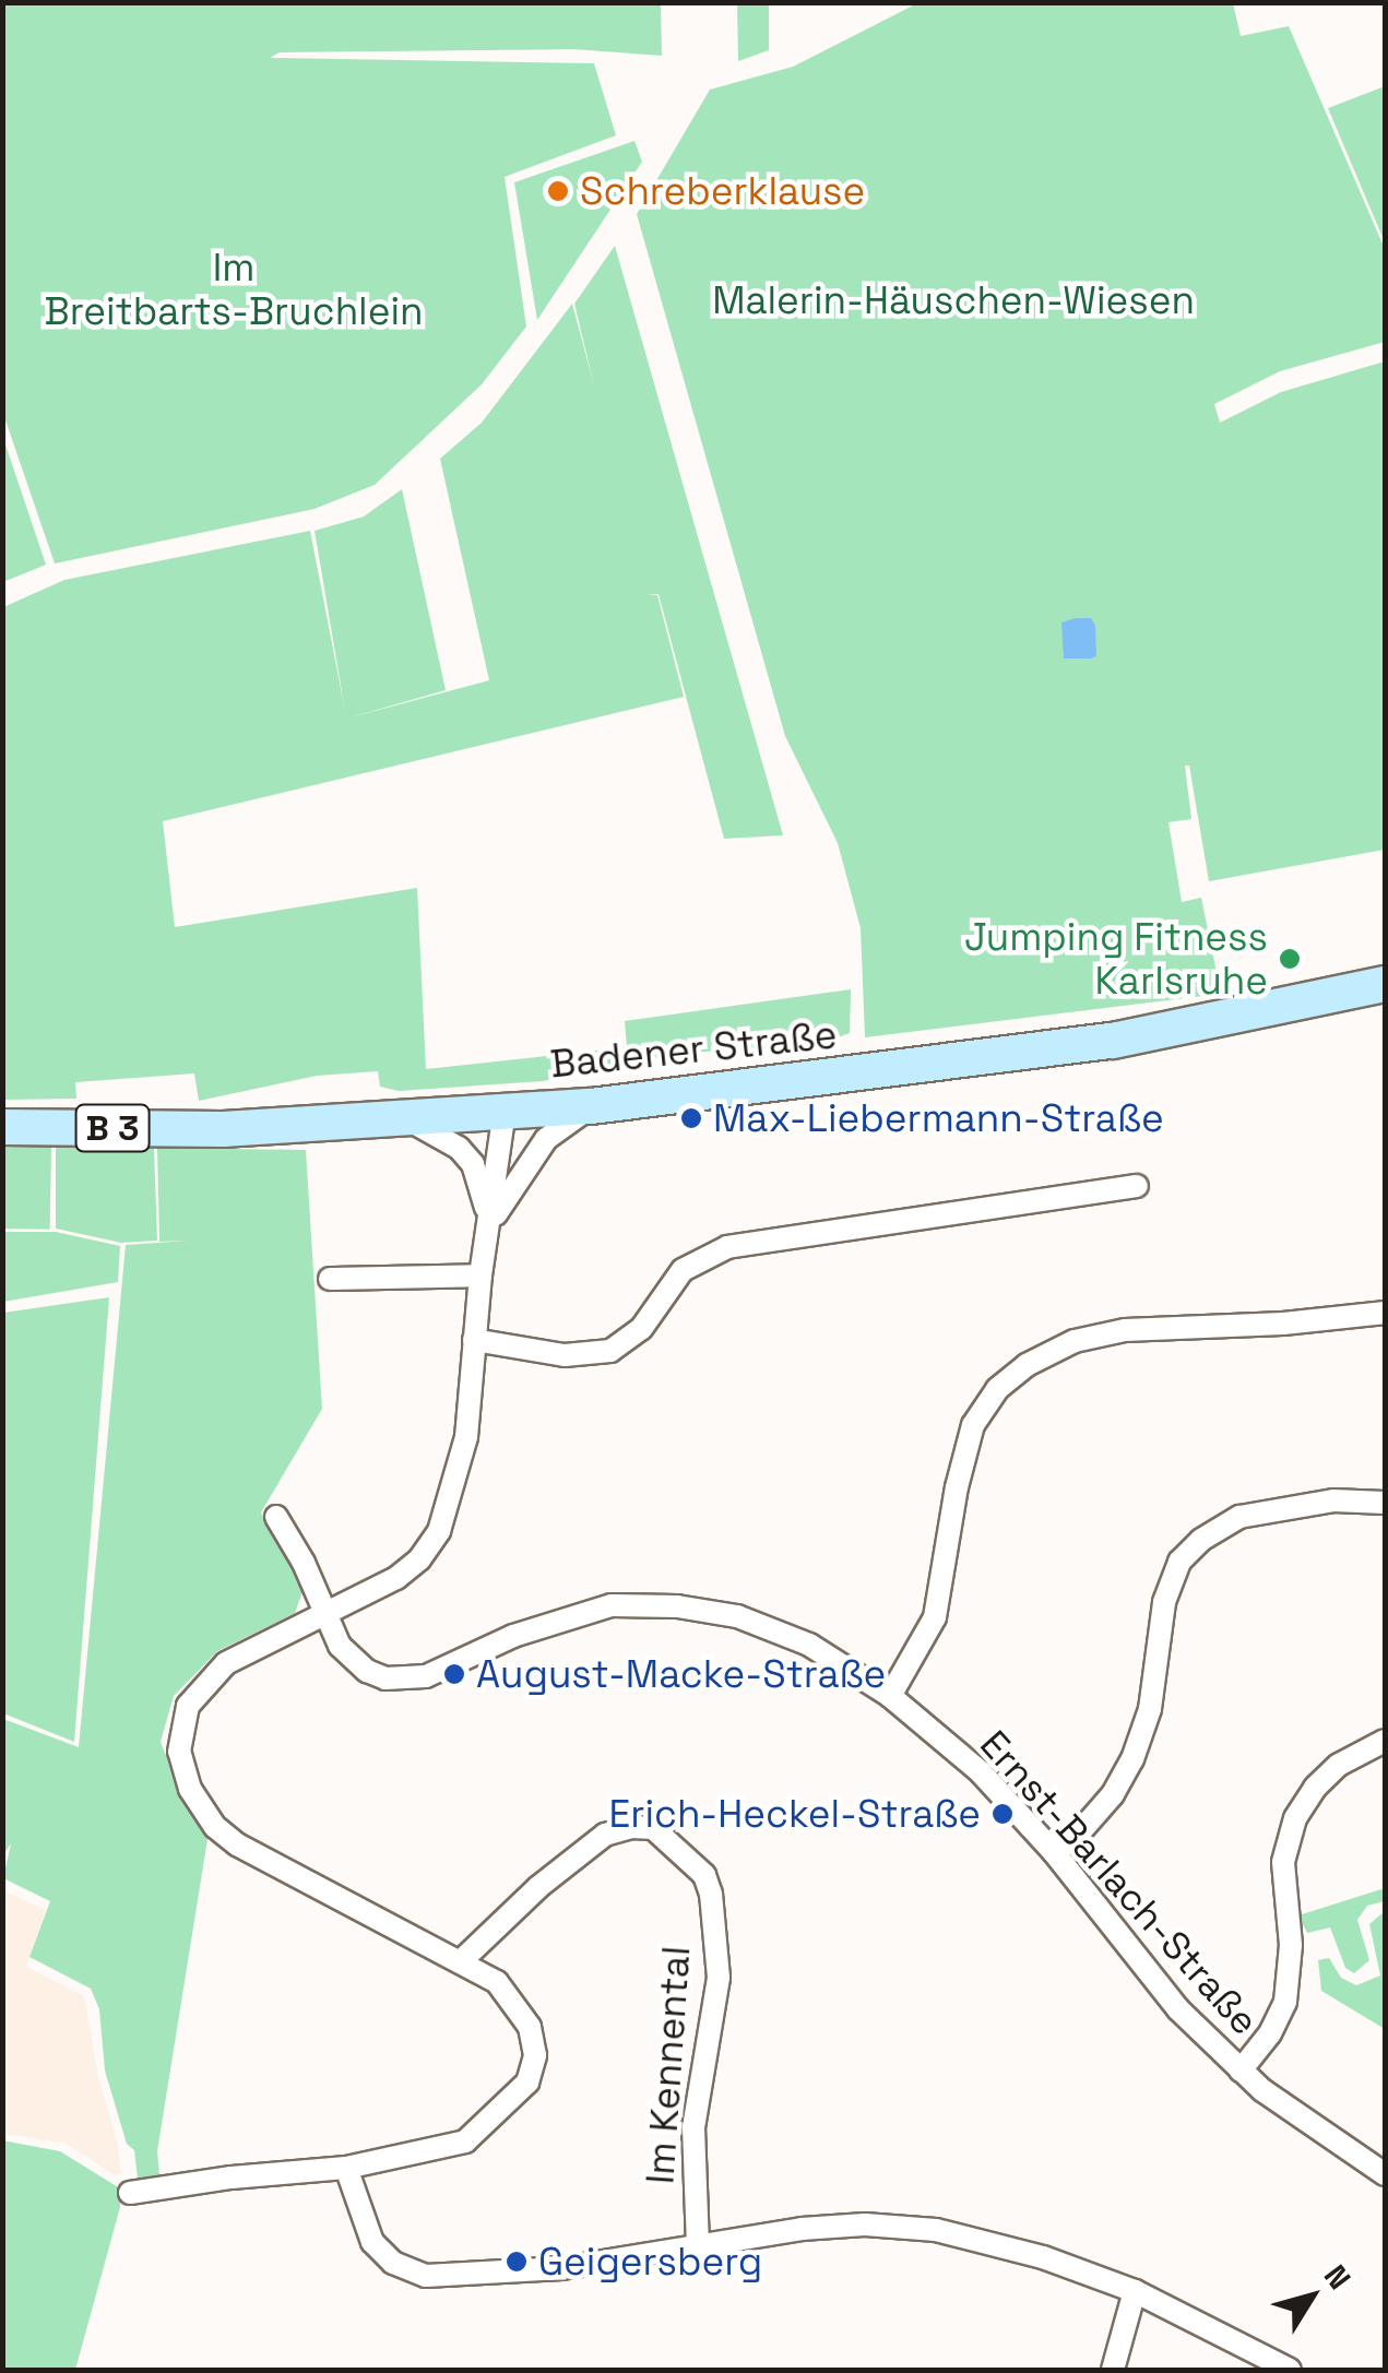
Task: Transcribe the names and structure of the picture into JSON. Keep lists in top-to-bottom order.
{
  "streets": {
    "main road": ["Badener Straße", "B 3"],
    "street": ["Ernst-Barlach-Straße", "Im Kennental"]
  },
  "parks": ["Im Breitbarts-Bruchlein", "Malerin-Häuschen-Wiesen"],
  "places": [
    "Schreberklause",
    "Jumping Fitness Karlsruhe",
    "Max-Liebermann-Straße",
    "August-Macke-Straße",
    "Erich-Heckel-Straße",
    "Geigersberg"
  ],
  "north": "top right"
}
